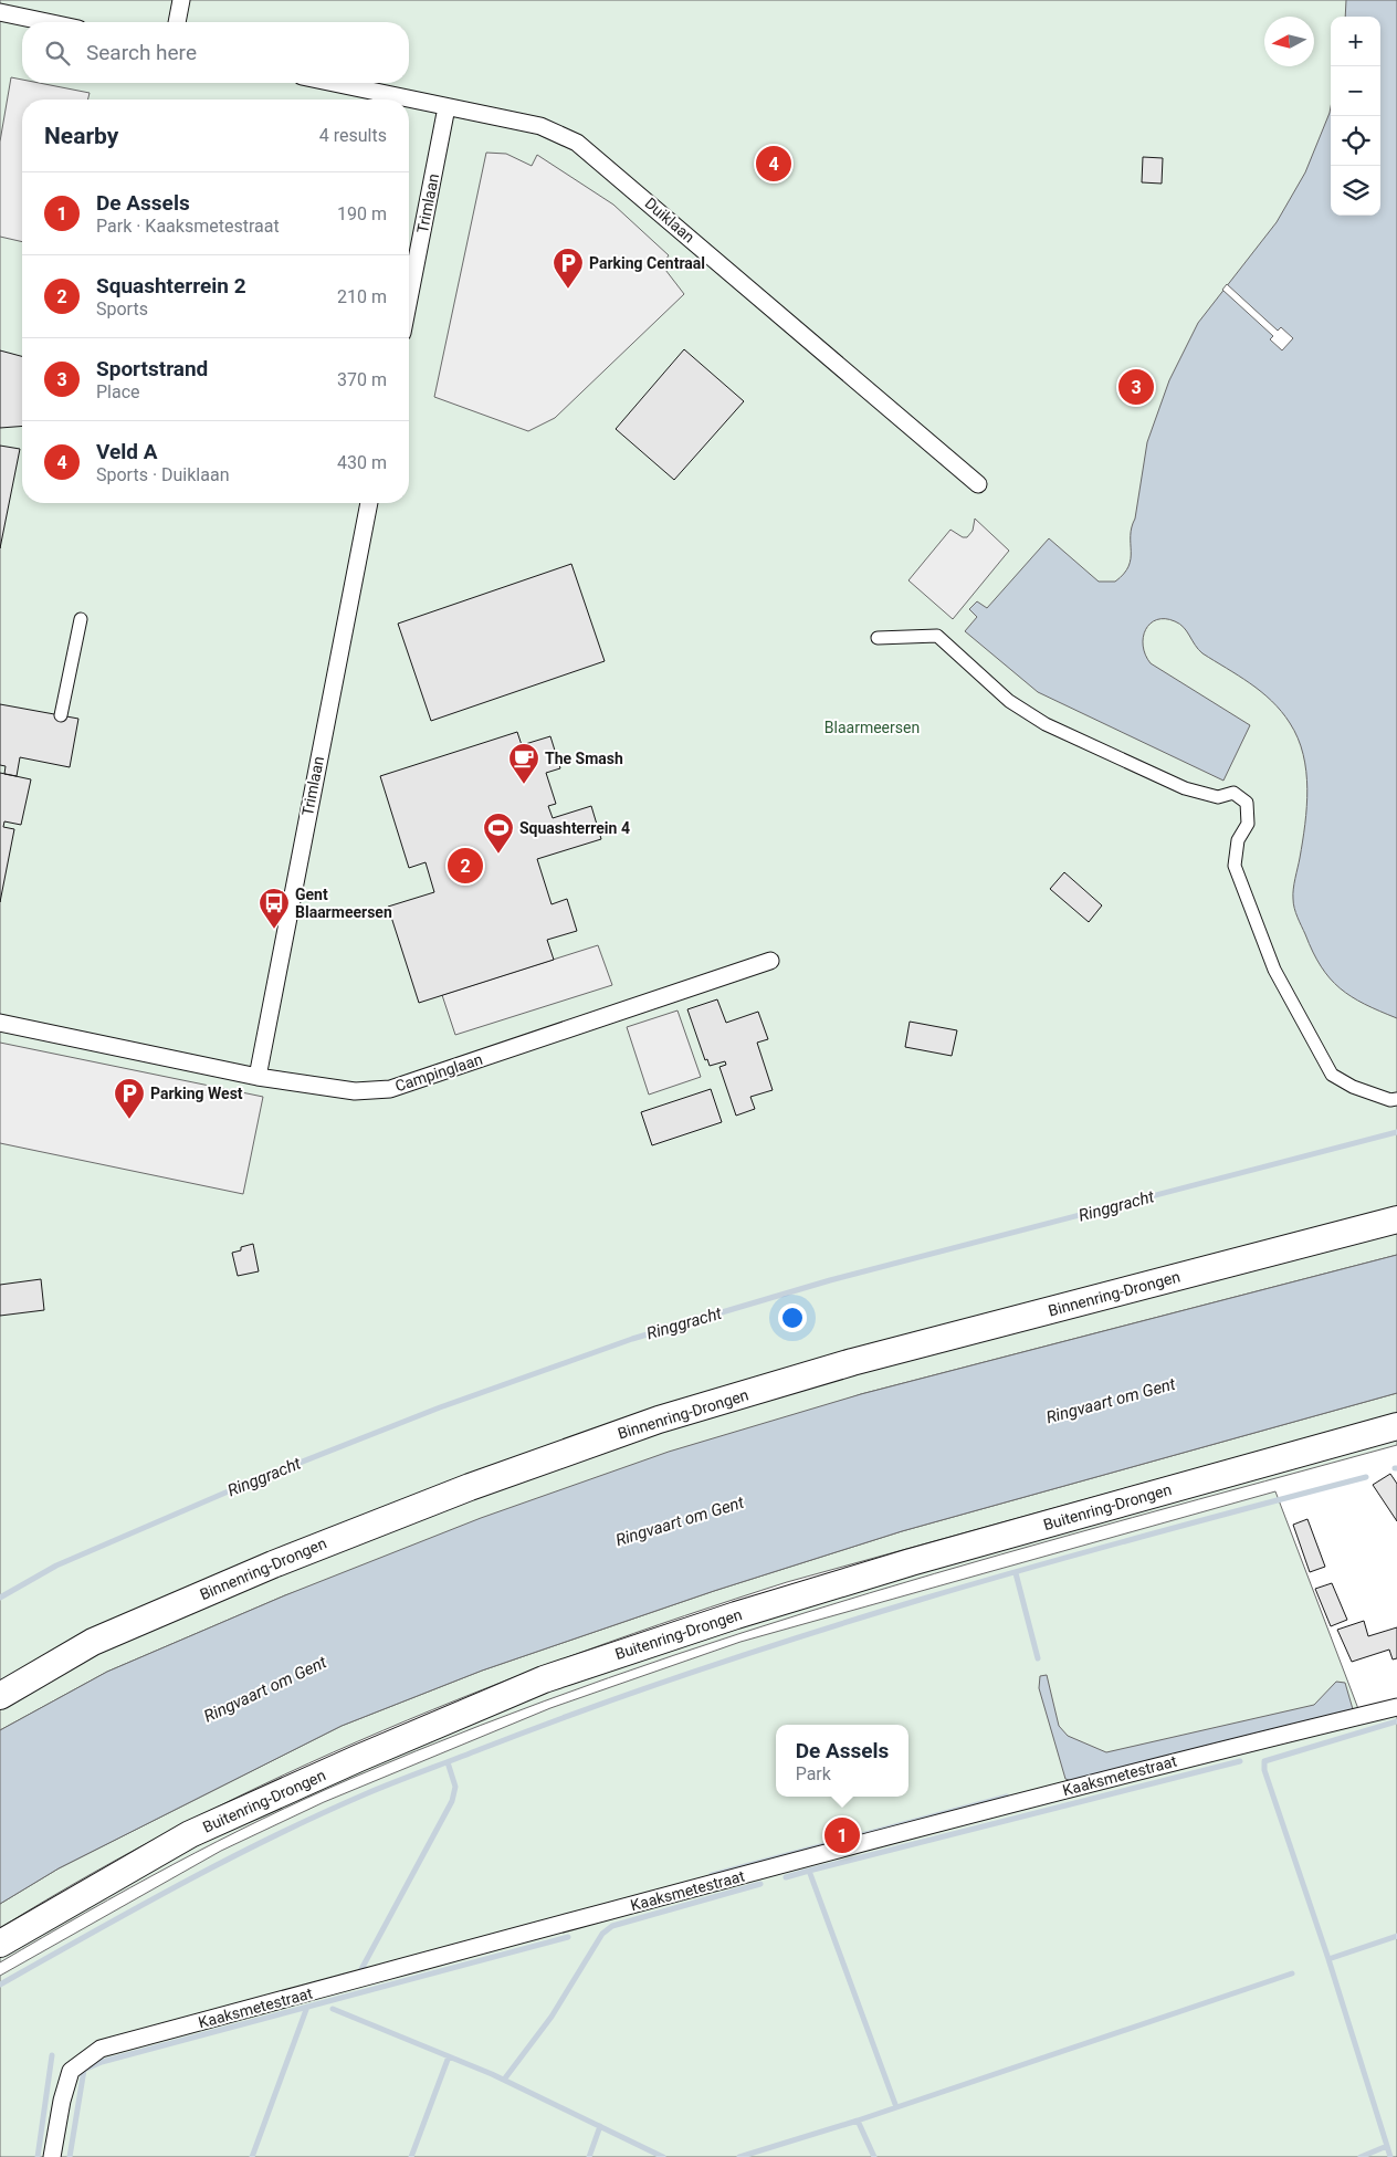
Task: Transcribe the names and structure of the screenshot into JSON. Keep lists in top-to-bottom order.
{
  "streets": {
    "highway": ["Binnenring-Drongen", "Buitenring-Drongen"],
    "street": [
      "Trimlaan",
      "Duiklaan",
      "Campinglaan",
      "Kaaksmetestraat"
    ]
  },
  "crossings": [
    ["Trimlaan", "Duiklaan"],
    ["Trimlaan", "Campinglaan"]
  ],
  "water": ["Ringgracht", "Ringvaart om Gent"],
  "parks": ["Blaarmeersen"],
  "places": {
    "parking": ["Parking Centraal", "Parking West"],
    "cafe": ["The Smash"],
    "sports": ["Squashterrein 4"],
    "bus stop": ["Gent Blaarmeersen"]
  },
  "north": "left",
  "page": {
    "map_buttons": ["+", "−"],
    "search": "Search here",
    "heading": ["Nearby", "4 results"],
    "pins": [
      "4",
      "3",
      "2",
      "1"
    ],
    "list": [
      {
        "mark": "1",
        "name": "De Assels",
        "note": "Park · Kaaksmetestraat",
        "value": "190 m"
      },
      {
        "mark": "2",
        "name": "Squashterrein 2",
        "note": "Sports",
        "value": "210 m"
      },
      {
        "mark": "3",
        "name": "Sportstrand",
        "note": "Place",
        "value": "370 m"
      },
      {
        "mark": "4",
        "name": "Veld A",
        "note": "Sports · Duiklaan",
        "value": "430 m"
      }
    ],
    "popup": ["De Assels", "Park"]
  }
}
